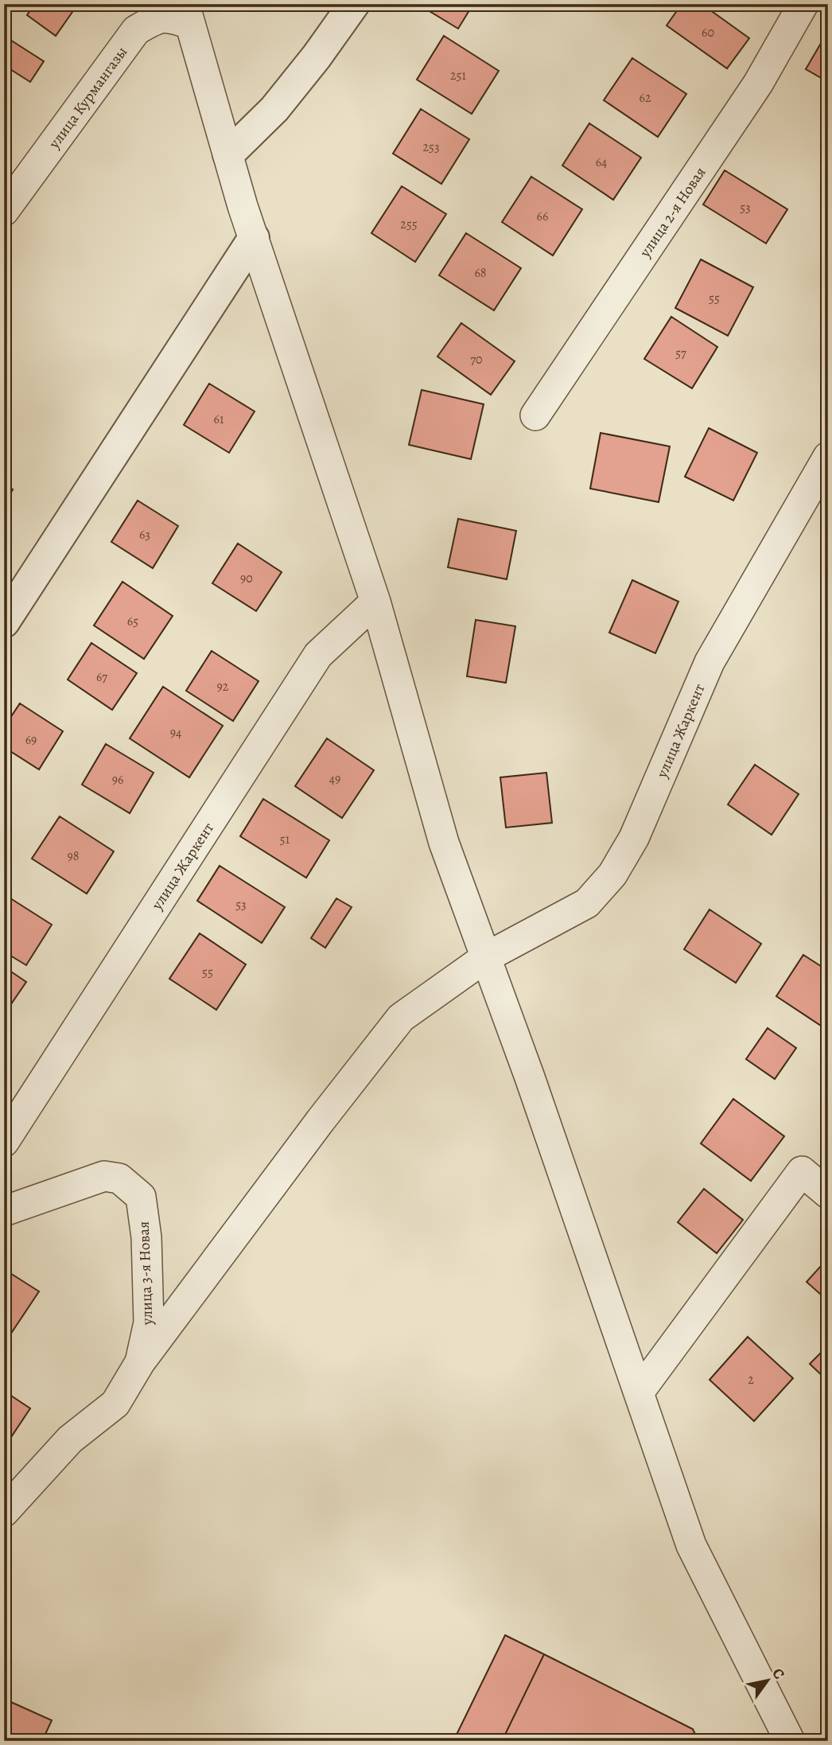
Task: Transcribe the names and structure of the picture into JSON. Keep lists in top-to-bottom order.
{
  "streets": {
    "street": [
      "улица Курмангазы",
      "улица 2-я Новая",
      "улица Жаркент",
      "улица 3-я Новая"
    ]
  },
  "crossings": [
    ["улица Жаркент", "улица 3-я Новая"]
  ],
  "house_numbers": [
    "60",
    "251",
    "62",
    "253",
    "64",
    "53",
    "66",
    "255",
    "68",
    "55",
    "57",
    "70",
    "61",
    "63",
    "90",
    "65",
    "67",
    "92",
    "94",
    "69",
    "49",
    "96",
    "51",
    "98",
    "53",
    "55",
    "2"
  ],
  "north": "top right"
}
